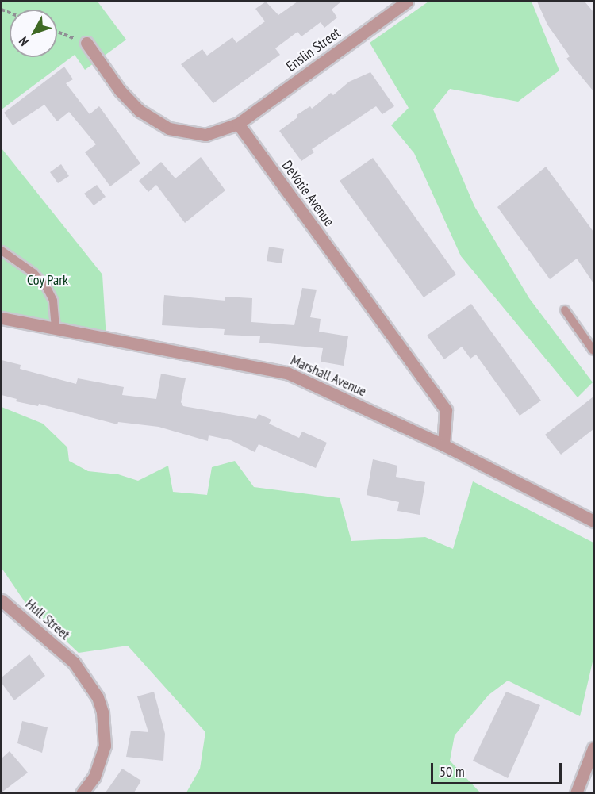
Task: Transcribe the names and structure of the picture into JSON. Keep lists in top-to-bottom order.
{
  "streets": {
    "street": [
      "Enslin Street",
      "DeVotie Avenue",
      "Marshall Avenue",
      "Hull Street"
    ]
  },
  "crossings": [
    ["Enslin Street", "DeVotie Avenue"],
    ["DeVotie Avenue", "Marshall Avenue"]
  ],
  "parks": ["Coy Park"],
  "scale_bar": "50 m",
  "north": "bottom left"
}
